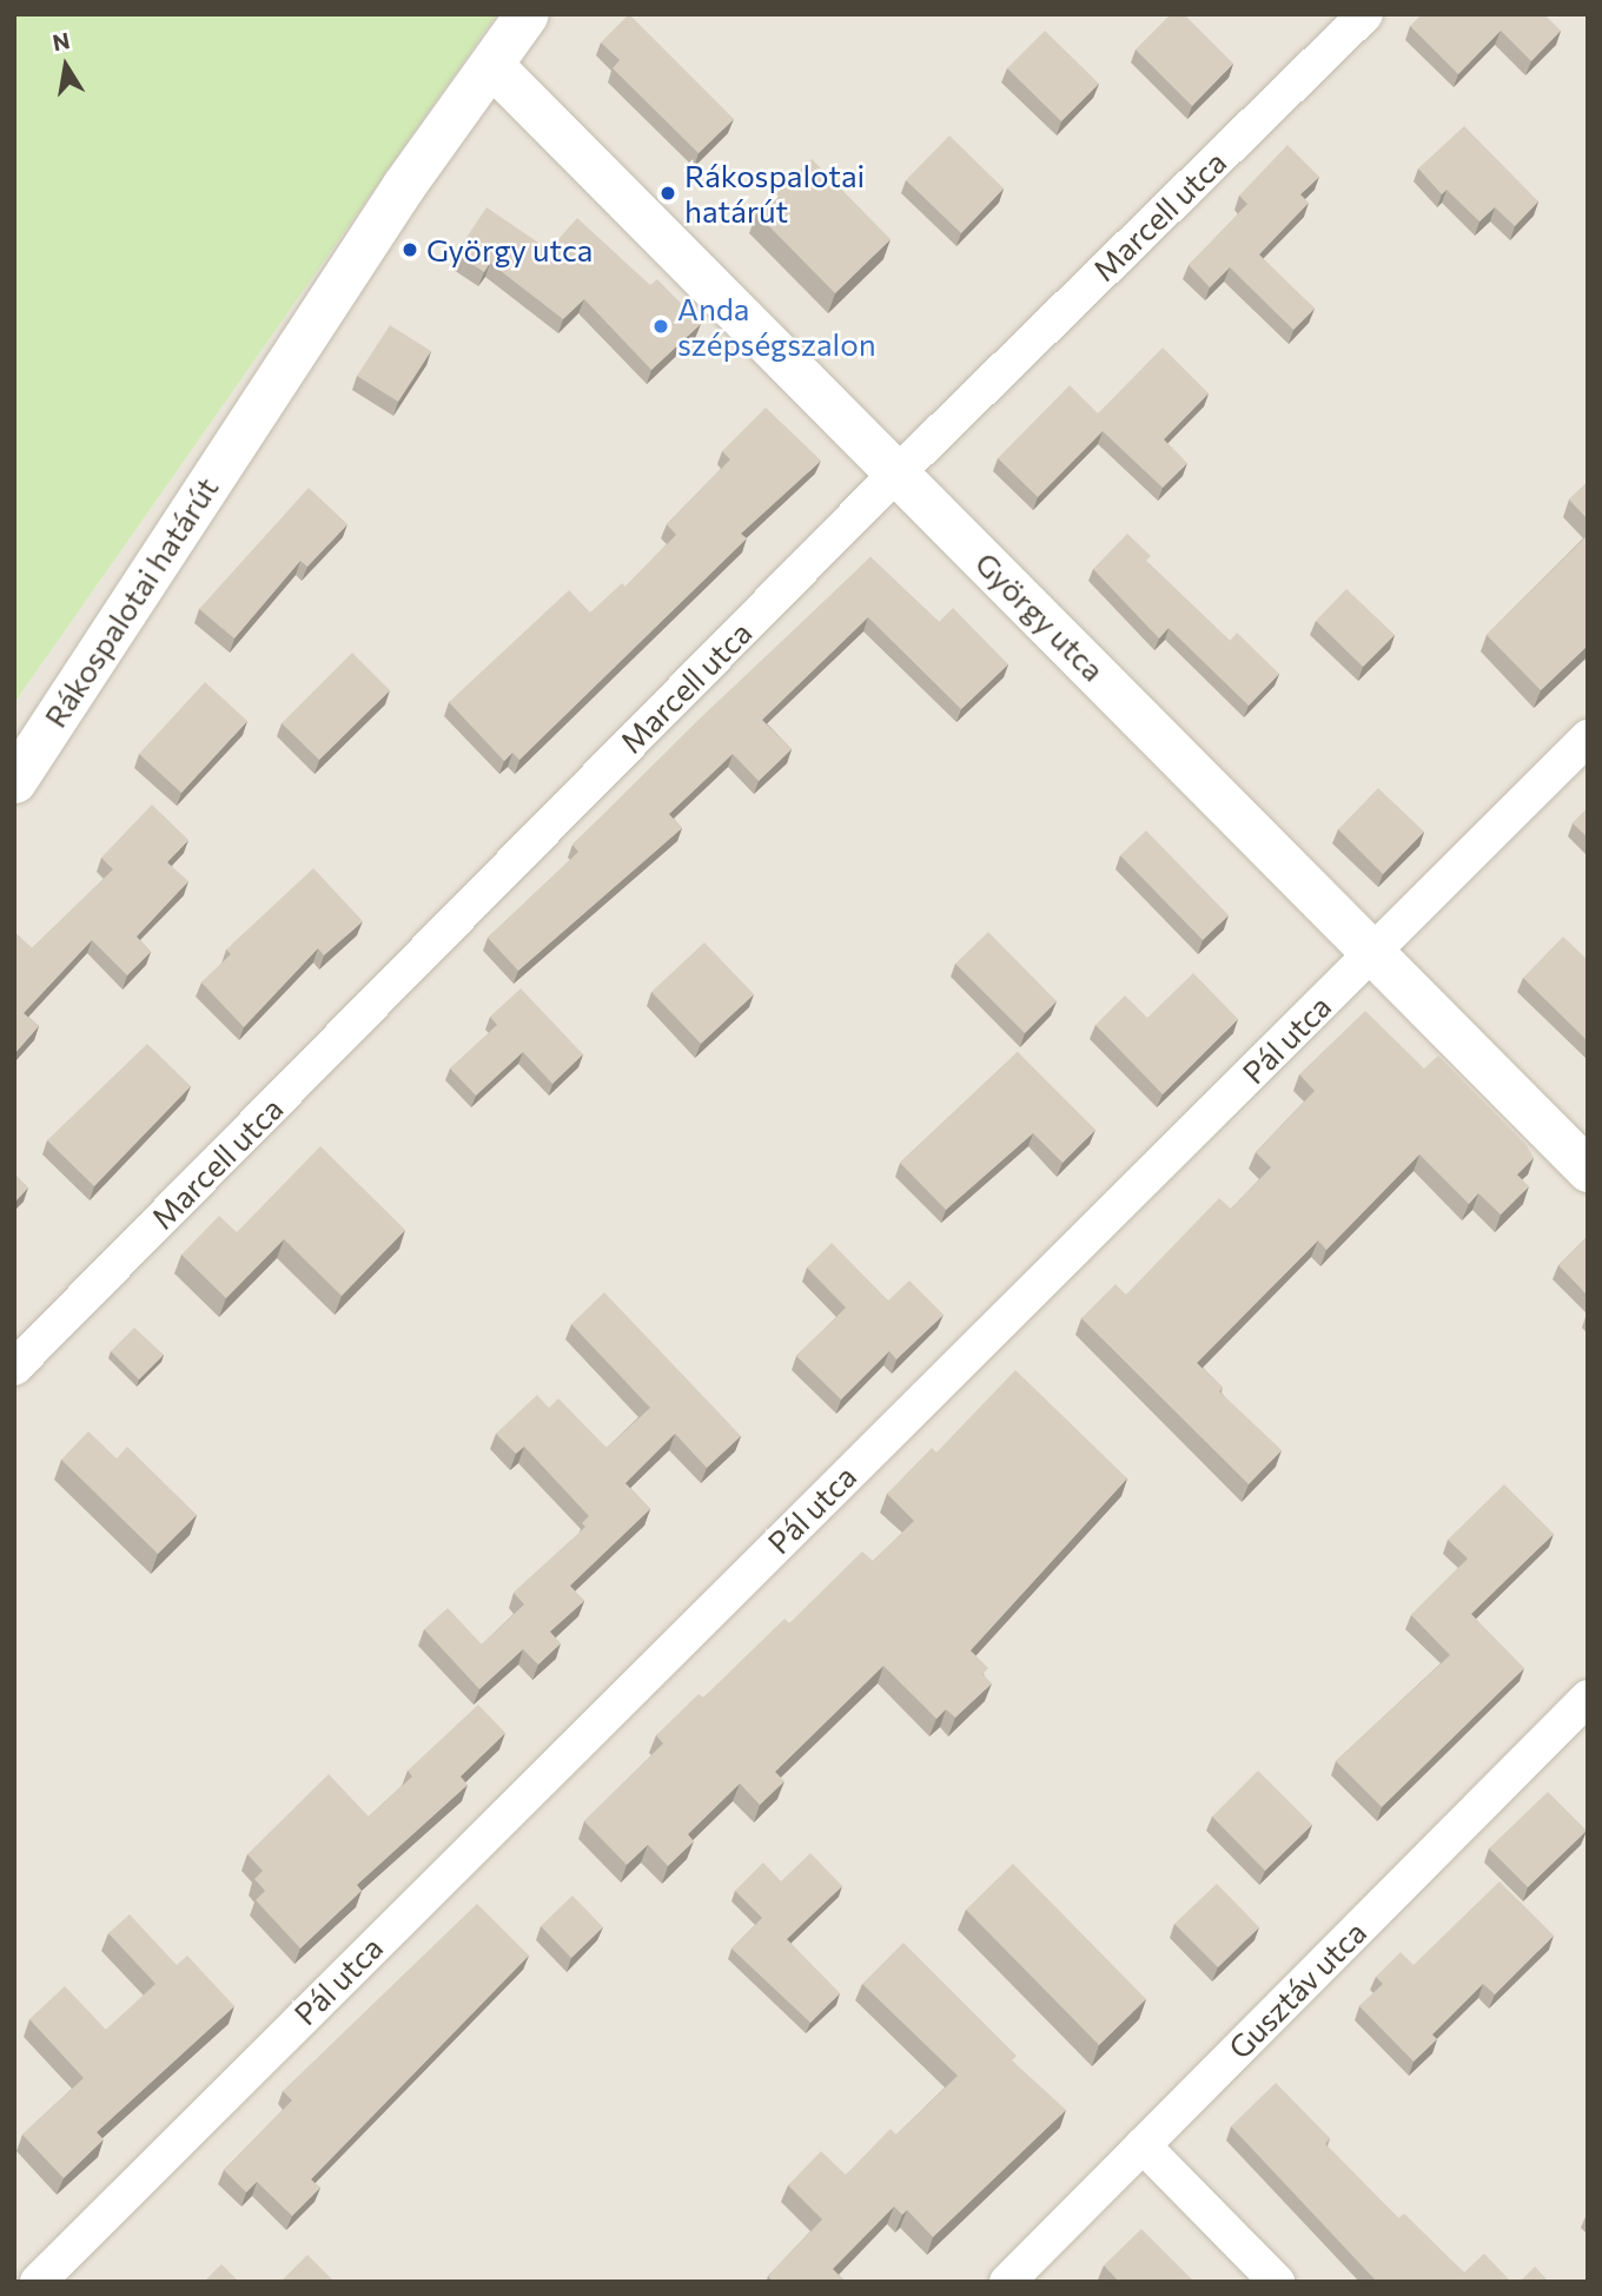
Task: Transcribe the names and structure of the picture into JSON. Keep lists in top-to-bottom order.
{
  "streets": {
    "street": [
      "Marcell utca",
      "Rákospalotai határút",
      "György utca",
      "Pál utca",
      "Gusztáv utca"
    ]
  },
  "crossings": [
    ["Marcell utca", "György utca"],
    ["Rákospalotai határút", "György utca"],
    ["György utca", "Pál utca"]
  ],
  "places": ["Rákospalotai határút", "György utca", "Anda szépségszalon"],
  "north": "top"
}
